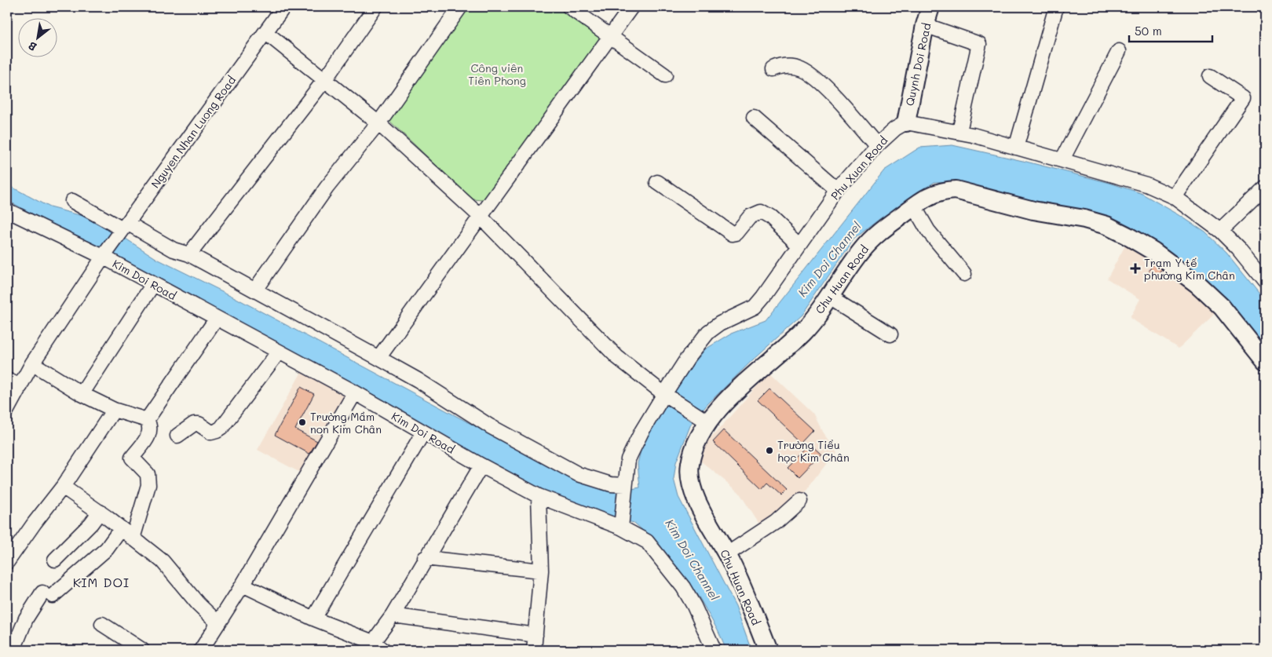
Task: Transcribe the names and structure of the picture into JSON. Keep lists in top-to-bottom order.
{
  "streets": {
    "main road": ["Quynh Doi Road", "Chu Huan Road"],
    "street": ["Nguyen Nhan Luong Road", "Phu Xuan Road", "Kim Doi Road"]
  },
  "crossings": [
    ["Quynh Doi Road", "Phu Xuan Road"],
    ["Nguyen Nhan Luong Road", "Kim Doi Road"],
    ["Phu Xuan Road", "Kim Doi Road"]
  ],
  "districts": ["KIM DOI"],
  "water": ["Kim Doi Channel"],
  "parks": ["Công viên Tiên Phong"],
  "places": {
    "health": ["Trạm Y tế phường Kim Chân"],
    "other": ["Trường Mầm non Kim Chân", "Trường Tiểu học Kim Chân"]
  },
  "scale_bar": "50 m",
  "north": "bottom left"
}
